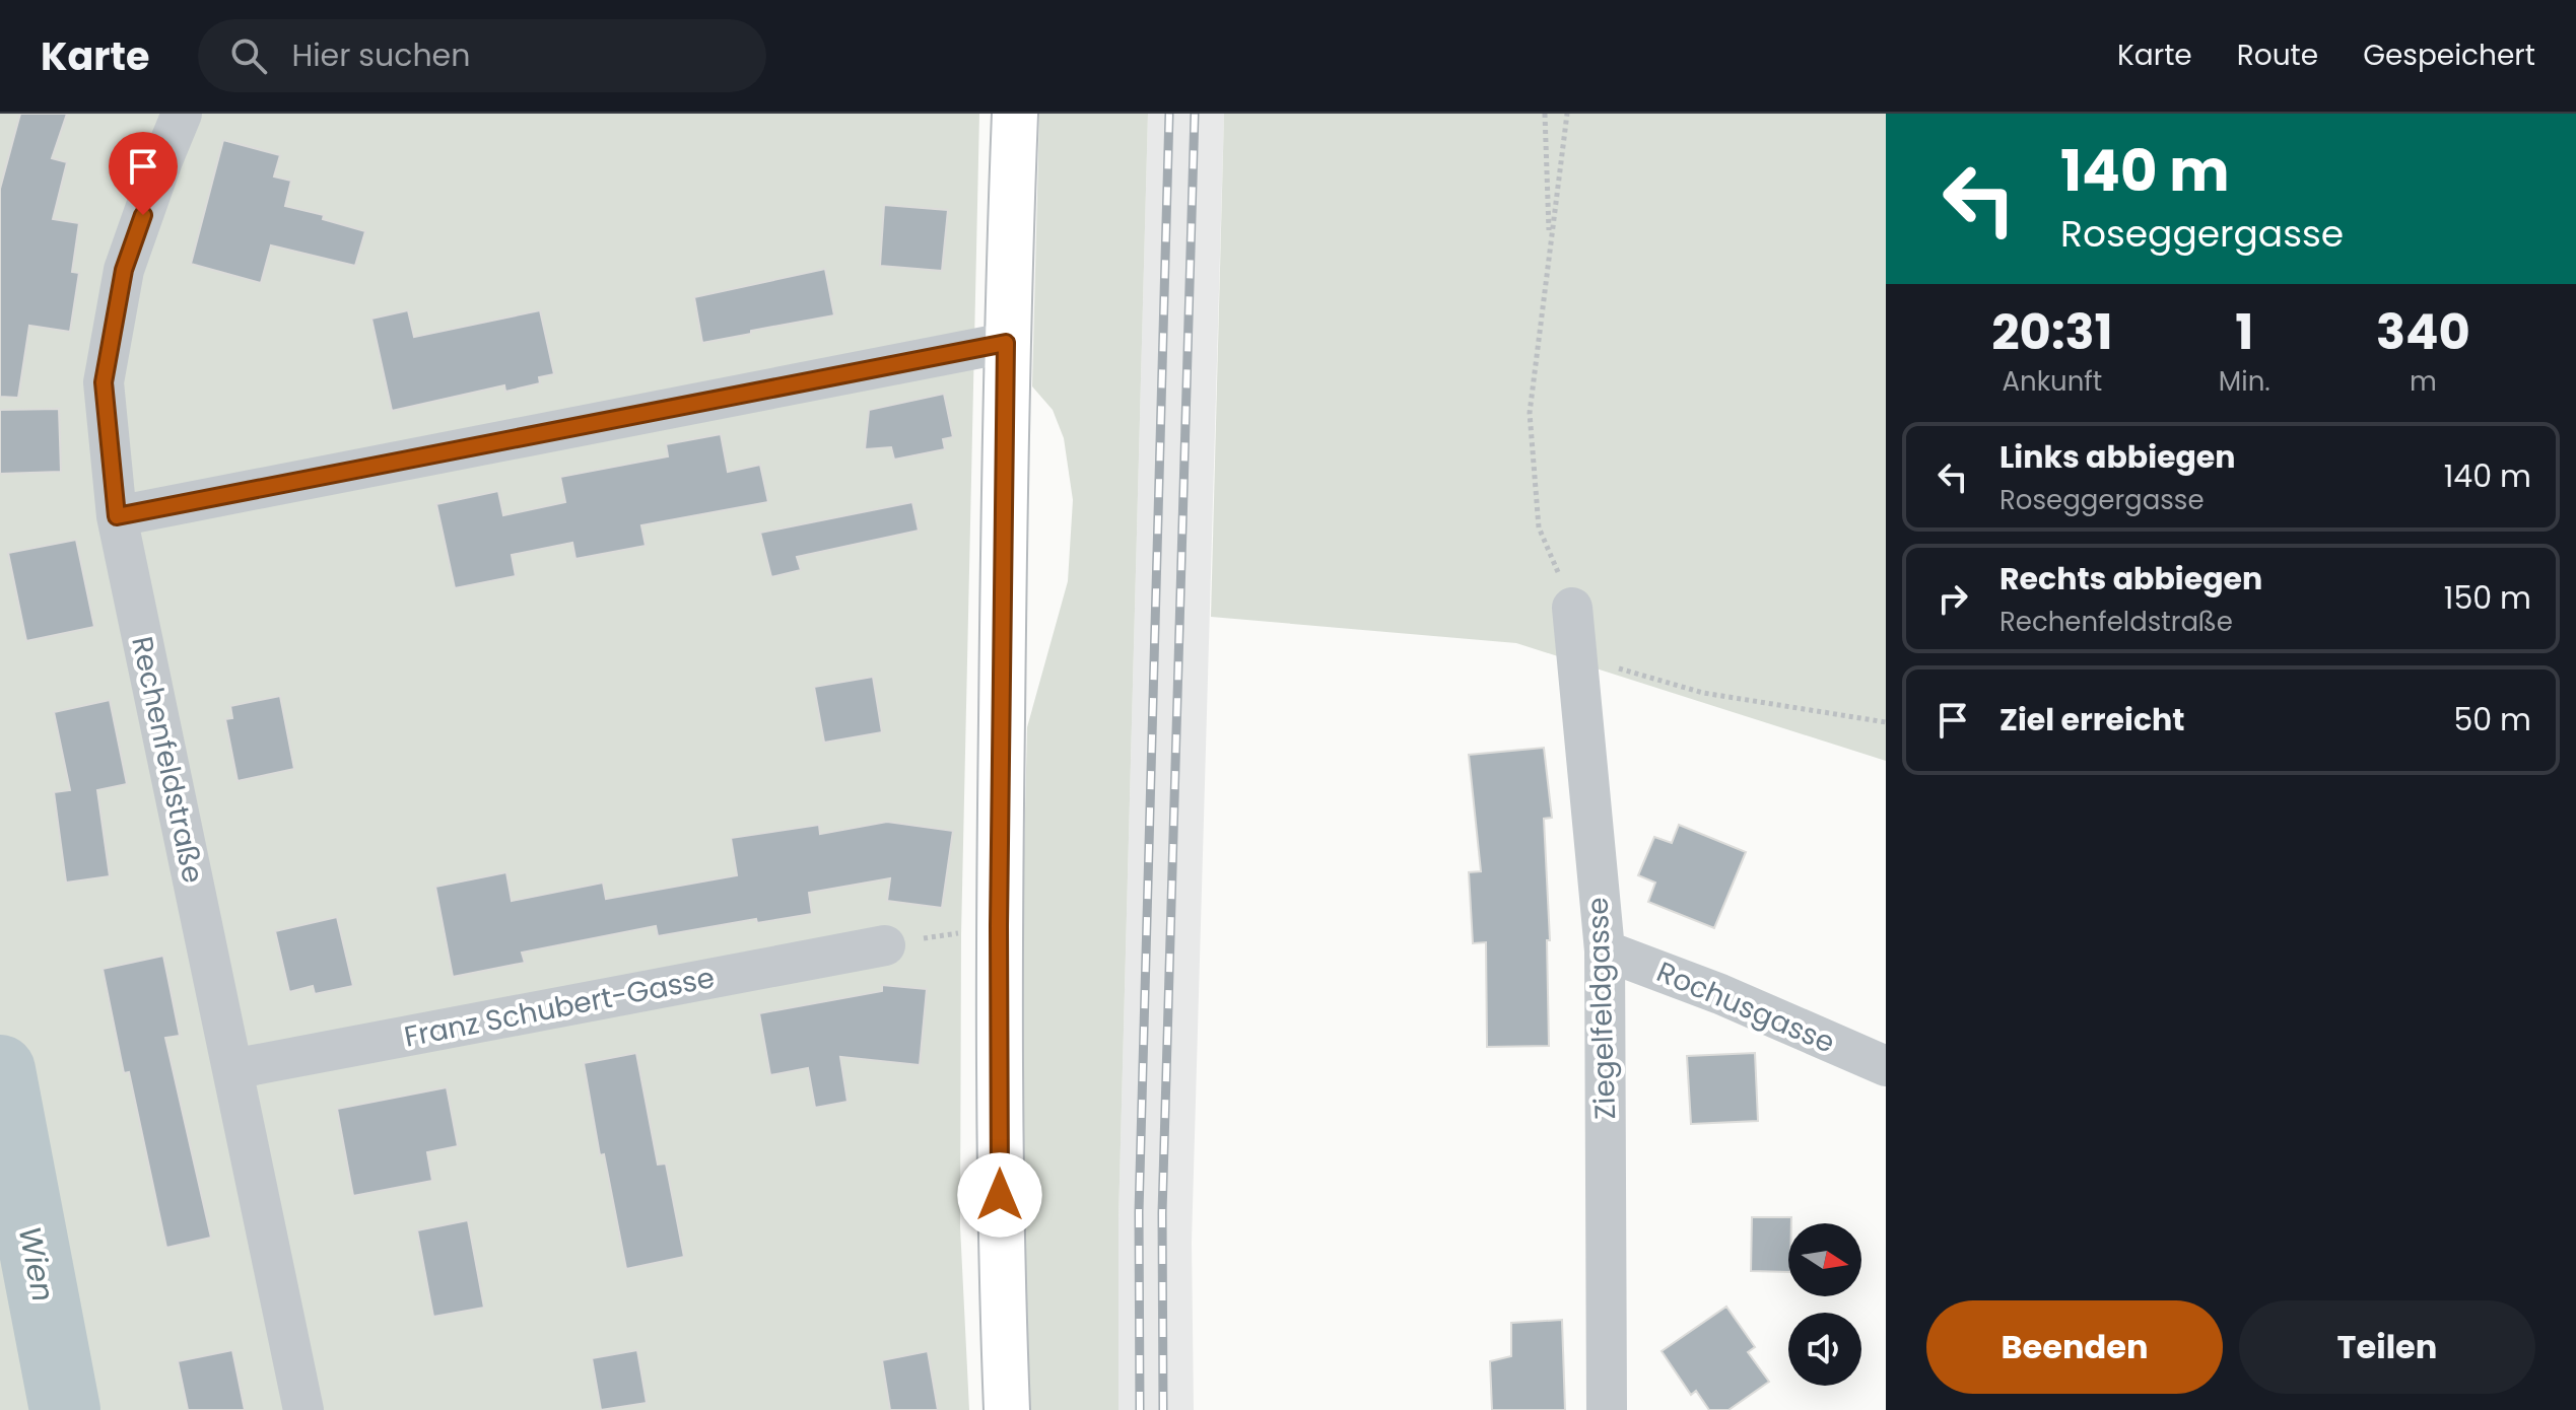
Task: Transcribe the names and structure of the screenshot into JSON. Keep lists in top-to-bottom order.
{
  "streets": {
    "street": [
      "Rechenfeldstraße",
      "Franz Schubert-Gasse",
      "Rochusgasse",
      "Ziegelfeldgasse"
    ]
  },
  "crossings": [
    ["Rechenfeldstraße", "Franz Schubert-Gasse"],
    ["Rochusgasse", "Ziegelfeldgasse"]
  ],
  "water": ["Wien"],
  "north": "right",
  "page": {
    "header": "Karte",
    "search": "Hier suchen",
    "nav": ["Karte", "Route", "Gespeichert"],
    "turn": ["140 m", "Roseggergasse"],
    "eta": [
      "20:31",
      "Ankunft",
      "1",
      "Min.",
      "340",
      "m"
    ],
    "list": [
      {
        "name": "Links abbiegen",
        "note": "Roseggergasse",
        "value": "140 m"
      },
      {
        "name": "Rechts abbiegen",
        "note": "Rechenfeldstraße",
        "value": "150 m"
      },
      {
        "name": "Ziel erreicht",
        "value": "50 m"
      }
    ],
    "buttons": ["Beenden", "Teilen"]
  }
}
